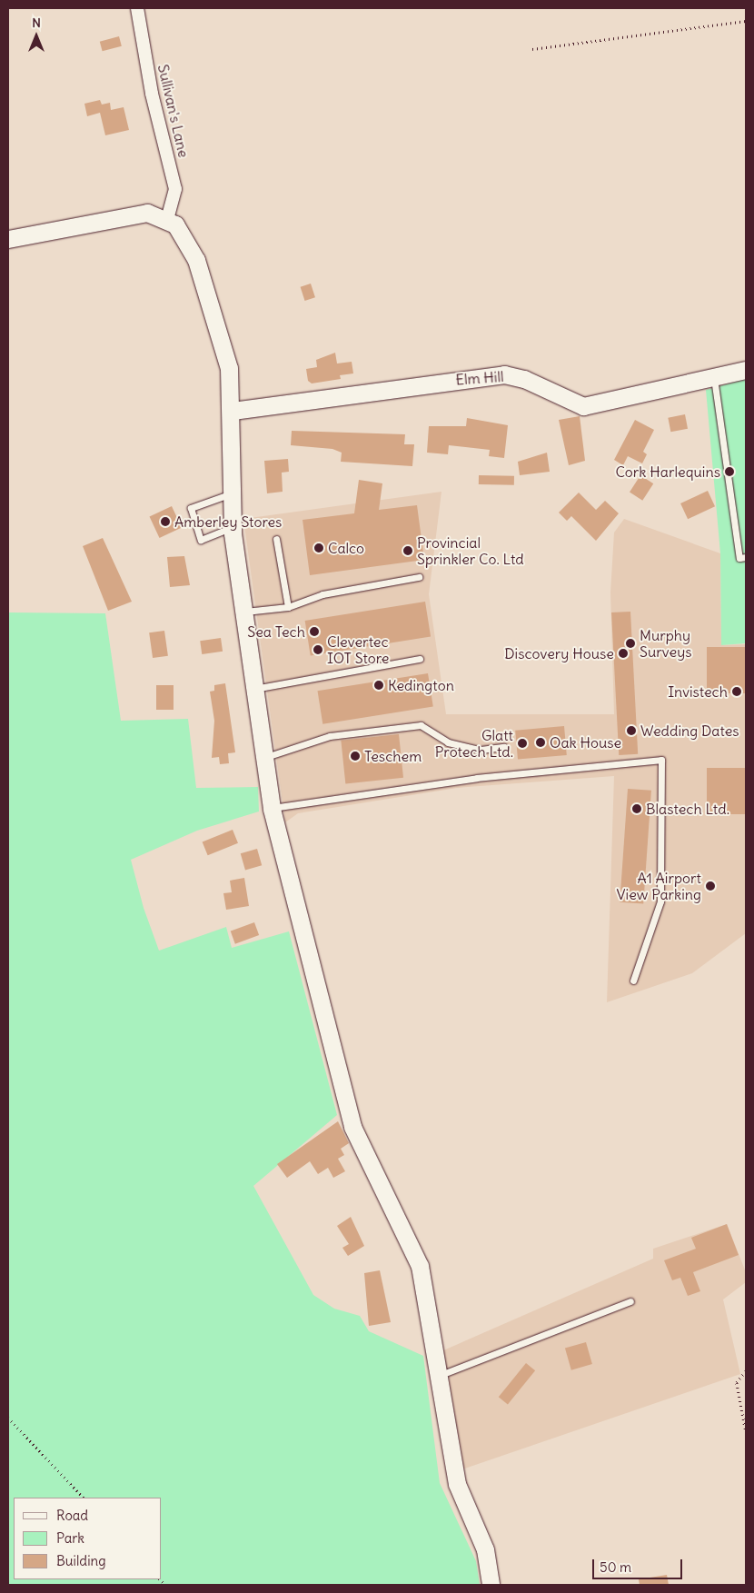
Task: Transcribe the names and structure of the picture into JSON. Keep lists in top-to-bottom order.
{
  "streets": {
    "street": ["Sullivan's Lane", "Elm Hill"]
  },
  "places": [
    "Cork Harlequins",
    "Amberley Stores",
    "Calco",
    "Provincial Sprinkler Co. Ltd",
    "Sea Tech",
    "Murphy Surveys",
    "Clevertec IOT Store",
    "Discovery House",
    "Kedington",
    "Invistech",
    "Wedding Dates",
    "Oak House",
    "Glatt Protech Ltd.",
    "Teschem",
    "Blastech Ltd.",
    "A1 Airport View Parking"
  ],
  "legend": ["Road", "Park", "Building"],
  "scale_bar": "50 m",
  "north": "top"
}
